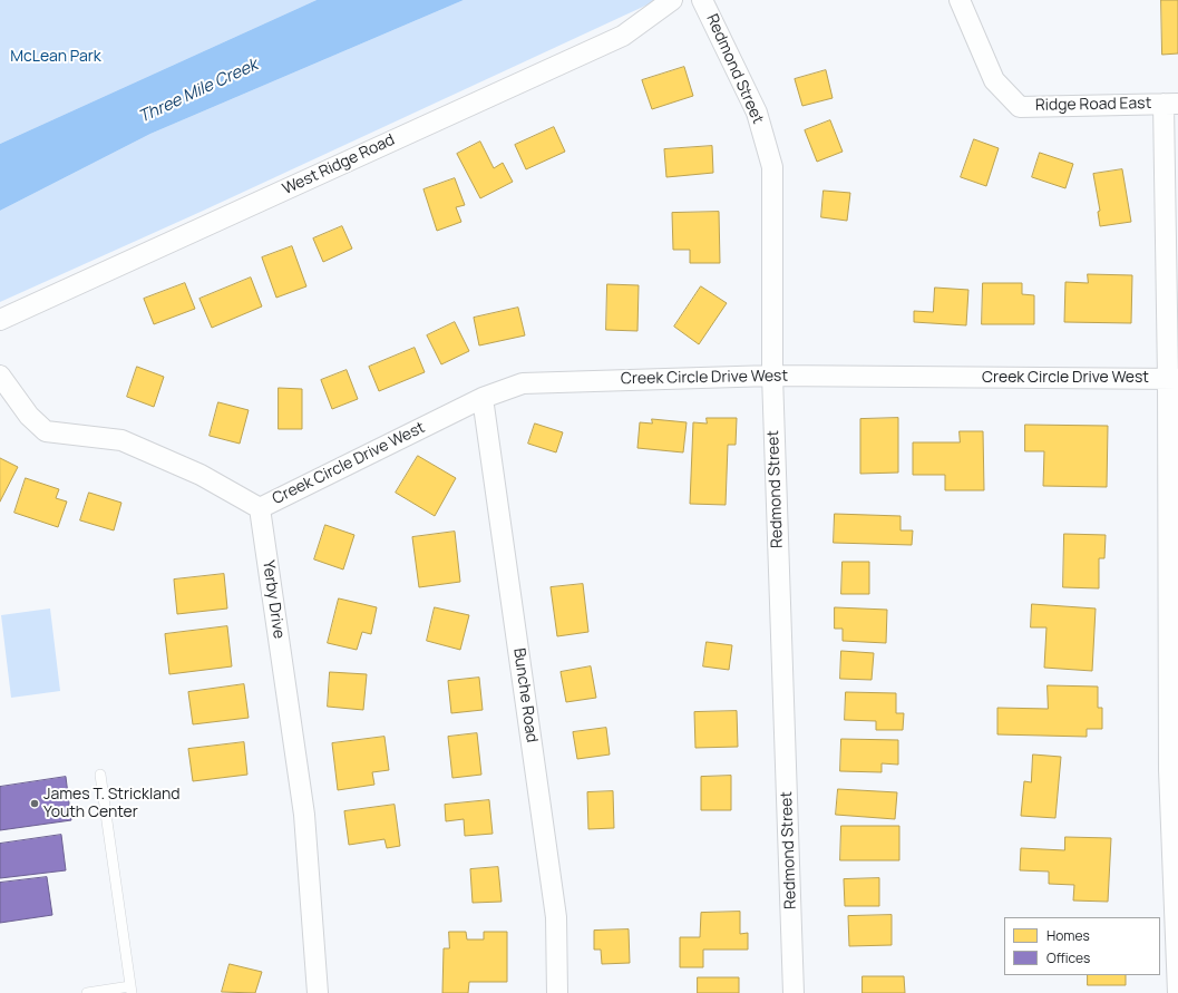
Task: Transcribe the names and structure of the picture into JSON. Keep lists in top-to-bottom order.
{
  "streets": {
    "street": [
      "Redmond Street",
      "Ridge Road East",
      "West Ridge Road",
      "Creek Circle Drive West",
      "Yerby Drive",
      "Bunche Road"
    ]
  },
  "crossings": [
    ["Redmond Street", "Creek Circle Drive West"],
    ["Creek Circle Drive West", "Yerby Drive"],
    ["Creek Circle Drive West", "Bunche Road"]
  ],
  "water": ["Three Mile Creek"],
  "parks": ["McLean Park"],
  "places": ["James T. Strickland Youth Center"],
  "legend": ["Homes", "Offices"]
}
